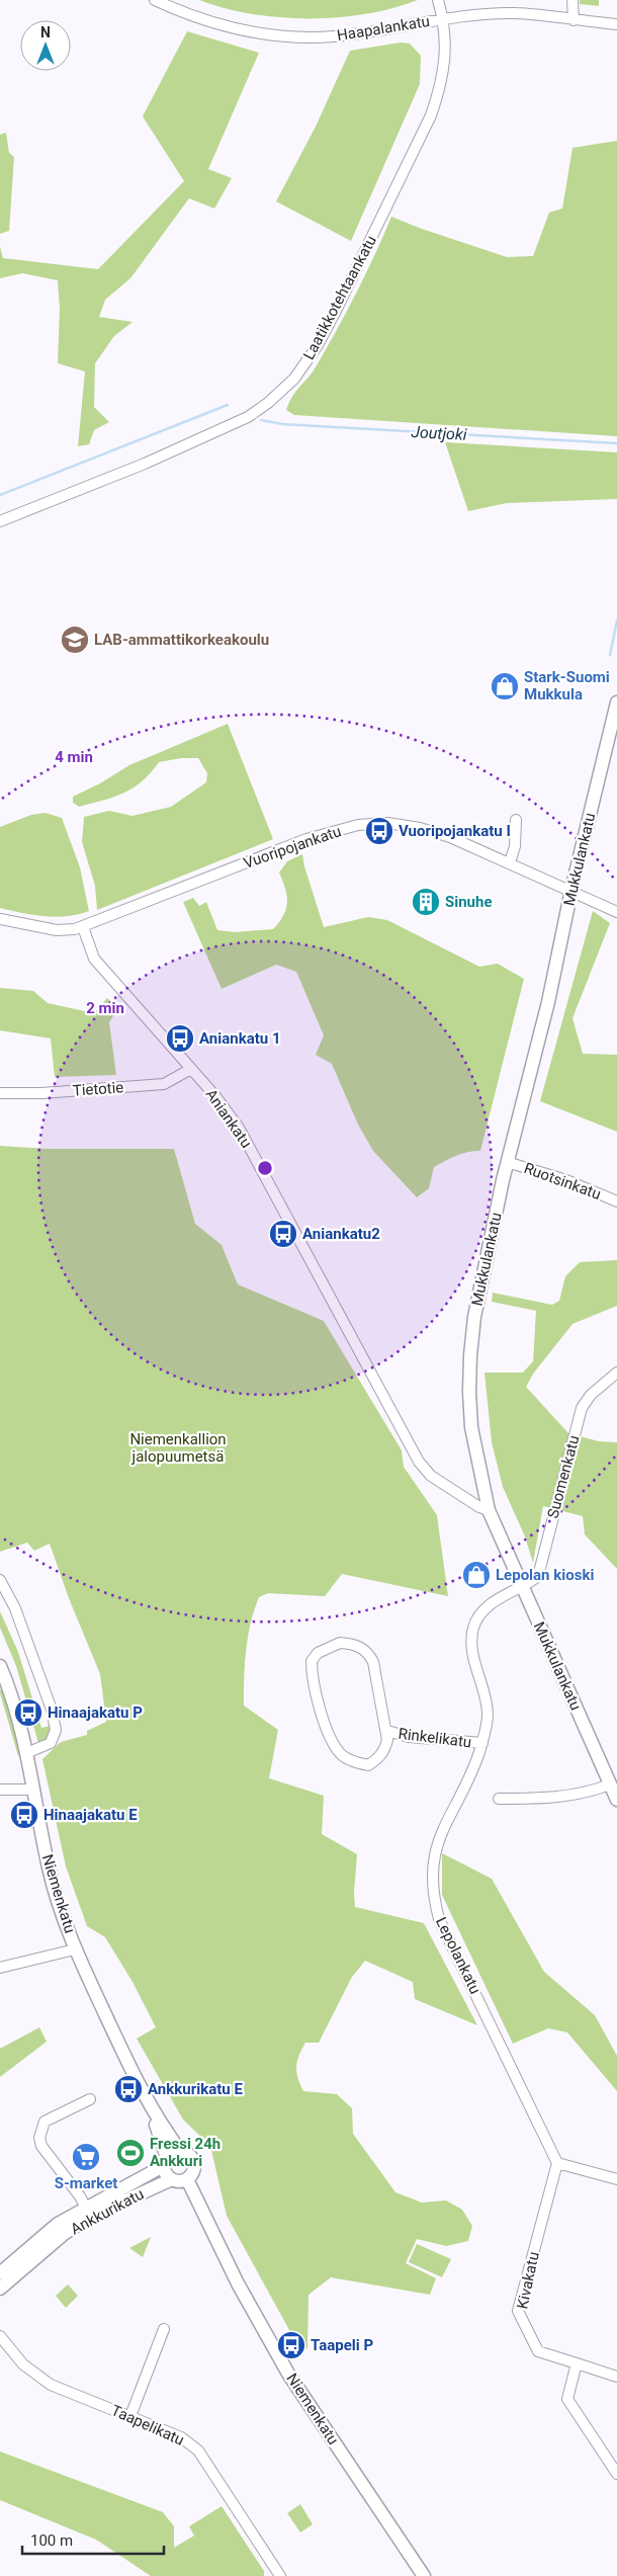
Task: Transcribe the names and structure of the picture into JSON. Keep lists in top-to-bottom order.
{
  "streets": {
    "street": [
      "Haapalankatu",
      "Laatikkotehtaankatu",
      "Vuoripojankatu",
      "Mukkulankatu",
      "Tietotie",
      "Aniankatu",
      "Ruotsinkatu",
      "Suomenkatu",
      "Rinkelikatu",
      "Niemenkatu",
      "Lepolankatu",
      "Ankkurikatu",
      "Kivakatu",
      "Taapelikatu"
    ]
  },
  "crossings": [
    ["Haapalankatu", "Laatikkotehtaankatu"],
    ["Vuoripojankatu", "Mukkulankatu"],
    ["Vuoripojankatu", "Aniankatu"],
    ["Mukkulankatu", "Aniankatu"],
    ["Mukkulankatu", "Ruotsinkatu"],
    ["Mukkulankatu", "Suomenkatu"],
    ["Mukkulankatu", "Lepolankatu"],
    ["Tietotie", "Aniankatu"],
    ["Suomenkatu", "Lepolankatu"],
    ["Rinkelikatu", "Lepolankatu"],
    ["Niemenkatu", "Ankkurikatu"],
    ["Lepolankatu", "Kivakatu"]
  ],
  "water": ["Joutjoki"],
  "parks": ["Niemenkallion jalopuumetsä"],
  "places": {
    "school or university": ["LAB-ammattikorkeakoulu"],
    "shop": ["Stark-Suomi Mukkula", "Lepolan kioski"],
    "bus stop": [
      "Vuoripojankatu I",
      "Aniankatu 1",
      "Aniankatu2",
      "Hinaajakatu P",
      "Hinaajakatu E",
      "Ankkurikatu E",
      "Taapeli P"
    ],
    "building": ["Sinuhe"],
    "sports": ["Fressi 24h Ankkuri"],
    "supermarket": ["S-market"]
  },
  "scale_bar": "100 m",
  "north": "top",
  "rings": ["4 min", "2 min"]
}
